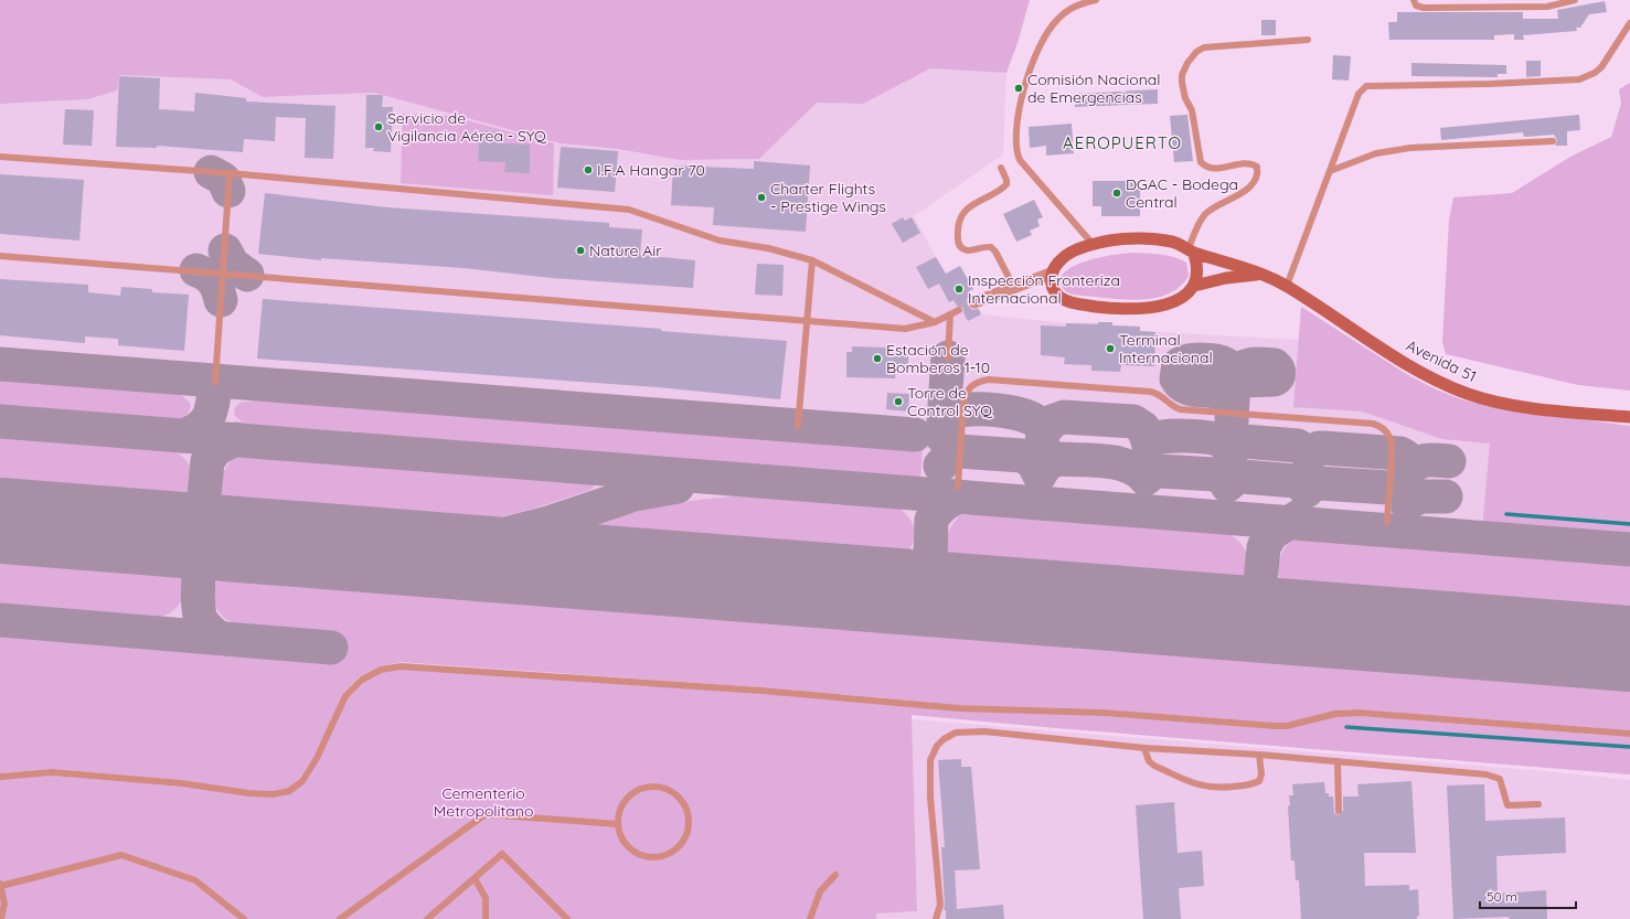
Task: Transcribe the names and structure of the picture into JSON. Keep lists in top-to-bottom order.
{
  "streets": {
    "main road": ["Avenida 51"]
  },
  "districts": ["AEROPUERTO"],
  "parks": ["Cementerio Metropolitano"],
  "places": [
    "Comisión Nacional de Emergencias",
    "Servicio de Vigilancia Aérea - SYQ",
    "I.F.A Hangar 70",
    "DGAC - Bodega Central",
    "Charter Flights - Prestige Wings",
    "Nature Air",
    "Inspección Fronteriza Internacional",
    "Terminal Internacional",
    "Estación de Bomberos 1-10",
    "Torre de Control SYQ"
  ],
  "scale_bar": "50 m"
}
